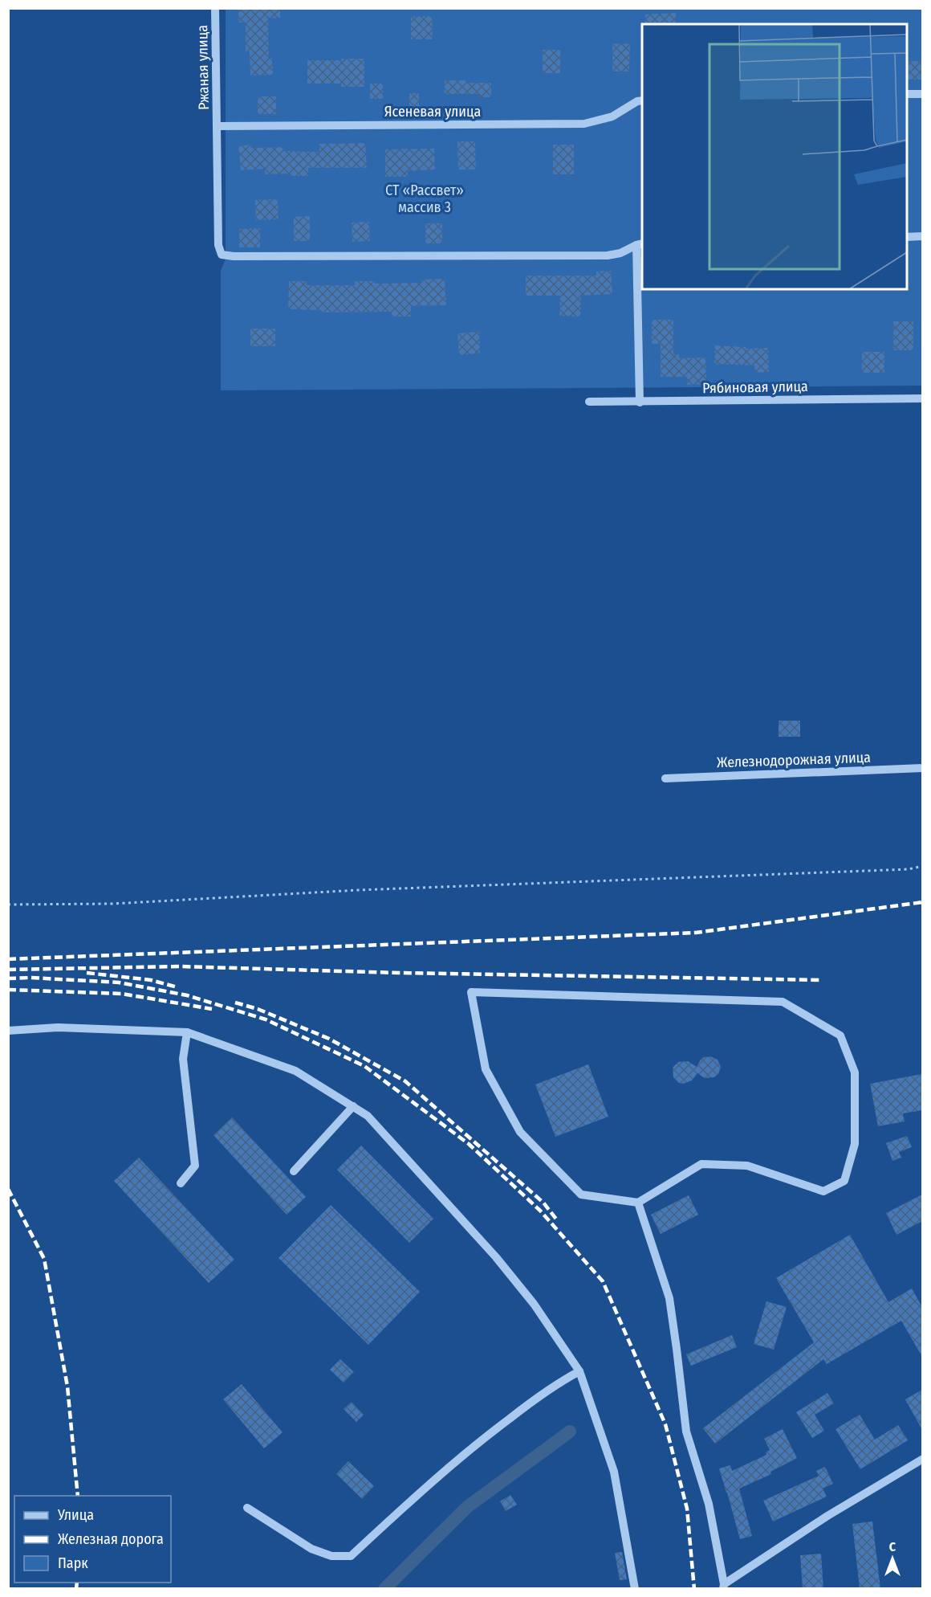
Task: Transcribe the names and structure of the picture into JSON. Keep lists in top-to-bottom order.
{
  "streets": {
    "street": [
      "Ржаная улица",
      "Ясеневая улица",
      "Рябиновая улица",
      "Железнодорожная улица"
    ]
  },
  "crossings": [
    ["Ржаная улица", "Ясеневая улица"]
  ],
  "parks": ["СТ «Рассвет» массив 3"],
  "legend": ["Улица", "Железная дорога", "Парк"],
  "north": "top"
}
